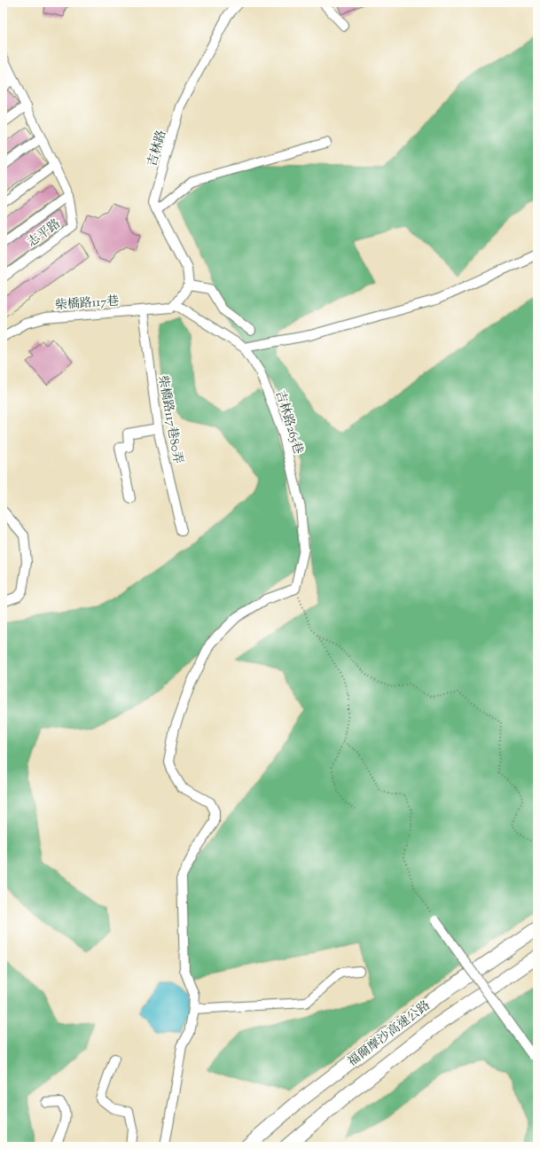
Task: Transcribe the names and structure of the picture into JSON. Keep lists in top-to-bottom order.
{
  "streets": {
    "highway": ["福爾摩沙高速公路"],
    "street": [
      "吉林路",
      "志平路",
      "柴橋路117巷",
      "柴橋路117巷80弄",
      "吉林路265巷"
    ]
  },
  "crossings": [
    ["柴橋路117巷", "柴橋路117巷80弄"],
    ["柴橋路117巷", "吉林路265巷"]
  ]
}
